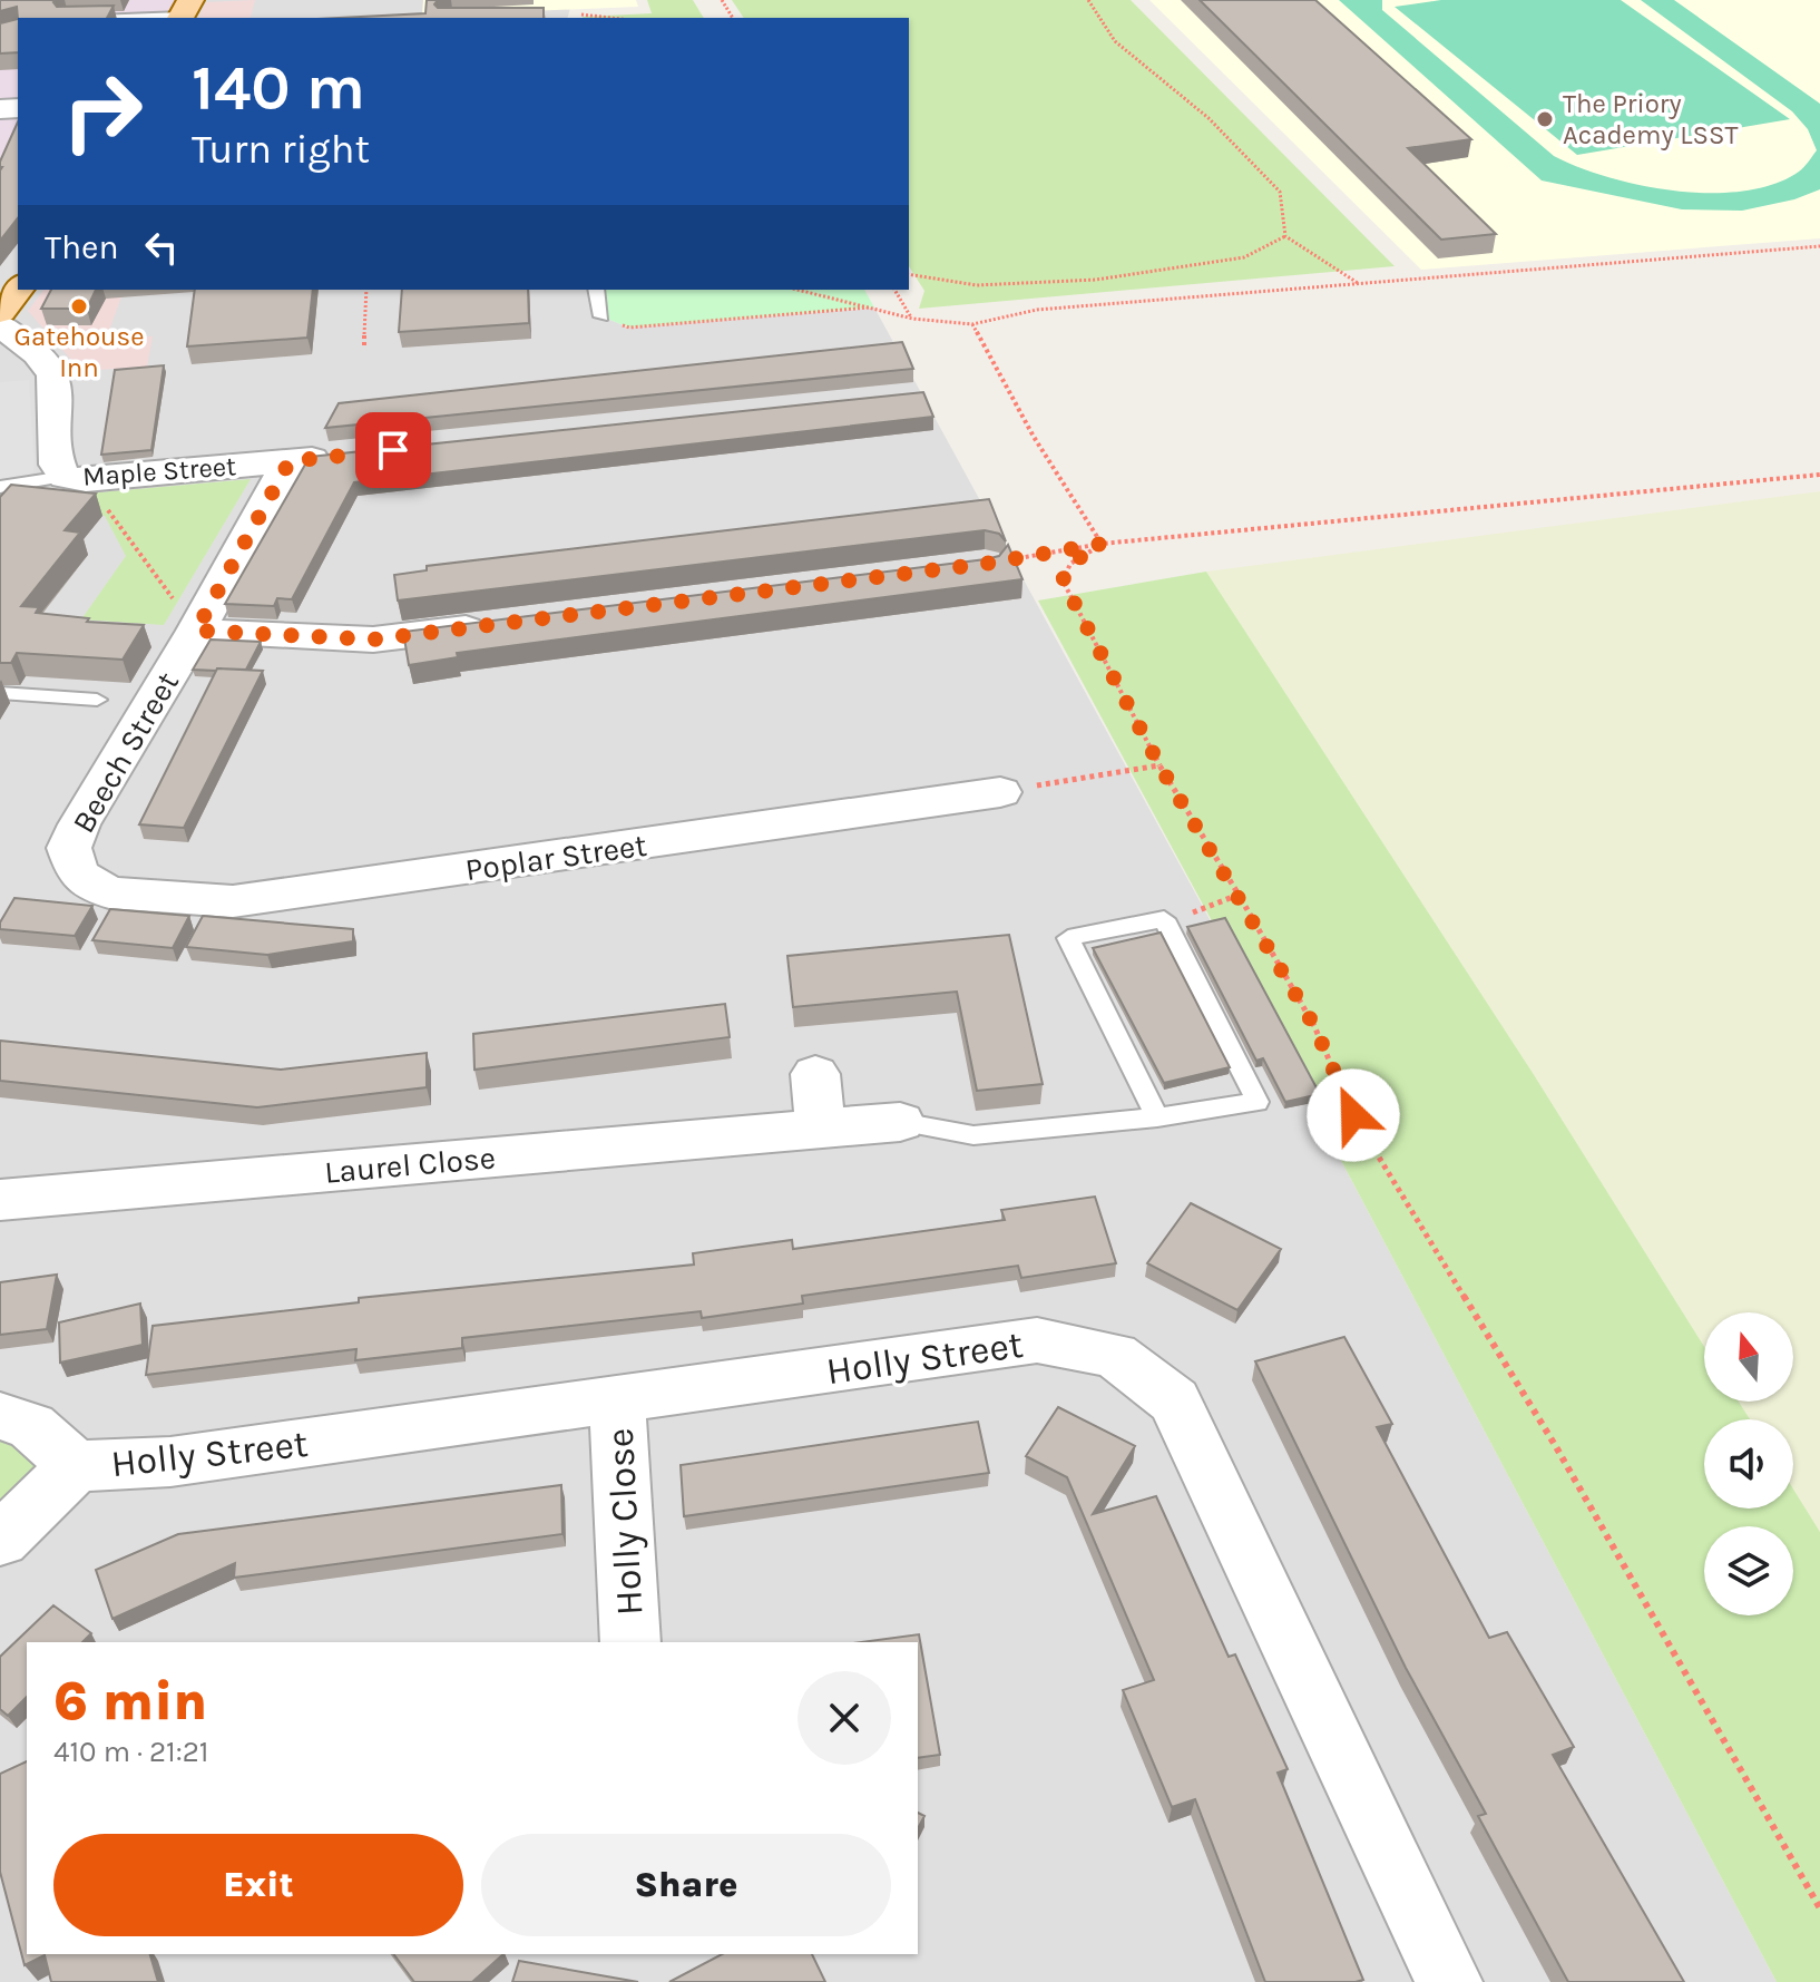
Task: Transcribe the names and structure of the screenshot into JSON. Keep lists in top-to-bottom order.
{
  "streets": {
    "street": [
      "Maple Street",
      "Beech Street",
      "Poplar Street",
      "Laurel Close",
      "Holly Street",
      "Holly Close"
    ]
  },
  "crossings": [
    ["Maple Street", "Beech Street"],
    ["Beech Street", "Poplar Street"],
    ["Holly Street", "Holly Close"]
  ],
  "places": ["The Priory Academy LSST", "Gatehouse Inn"],
  "north": "top",
  "page": {
    "turn": ["140 m", "Turn right"],
    "then": "Then",
    "heading": ["6 min", "410 m · 21:21"],
    "buttons": ["Exit", "Share"]
  }
}
